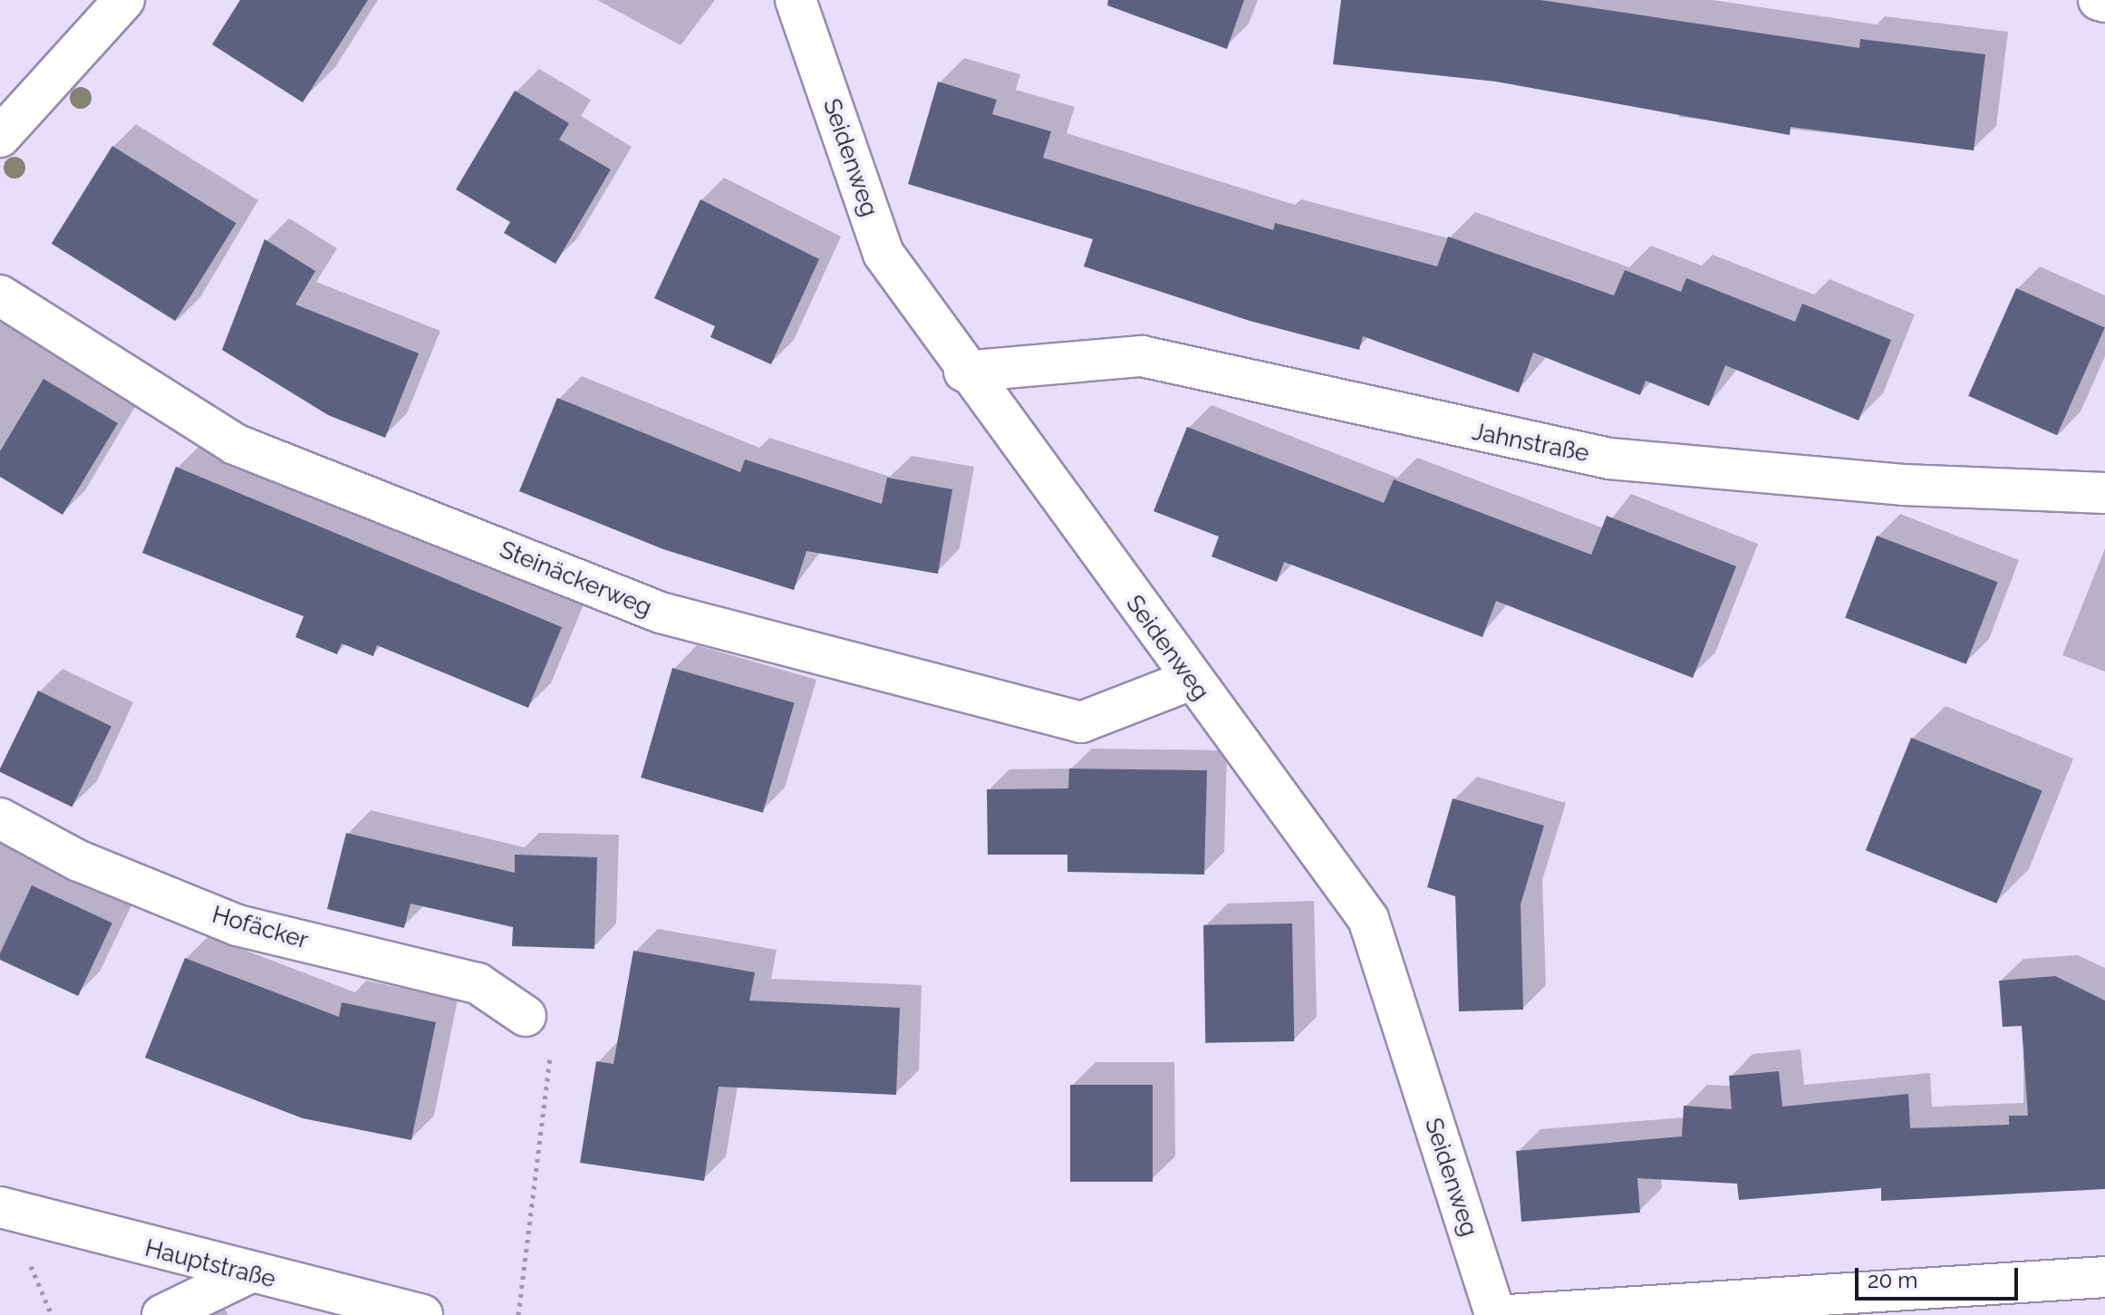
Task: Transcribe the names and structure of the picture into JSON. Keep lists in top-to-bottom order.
{
  "streets": {
    "street": [
      "Seidenweg",
      "Jahnstraße",
      "Steinäckerweg",
      "Hofäcker",
      "Hauptstraße"
    ]
  },
  "crossings": [
    ["Seidenweg", "Jahnstraße"],
    ["Seidenweg", "Steinäckerweg"]
  ],
  "scale_bar": "20 m"
}
